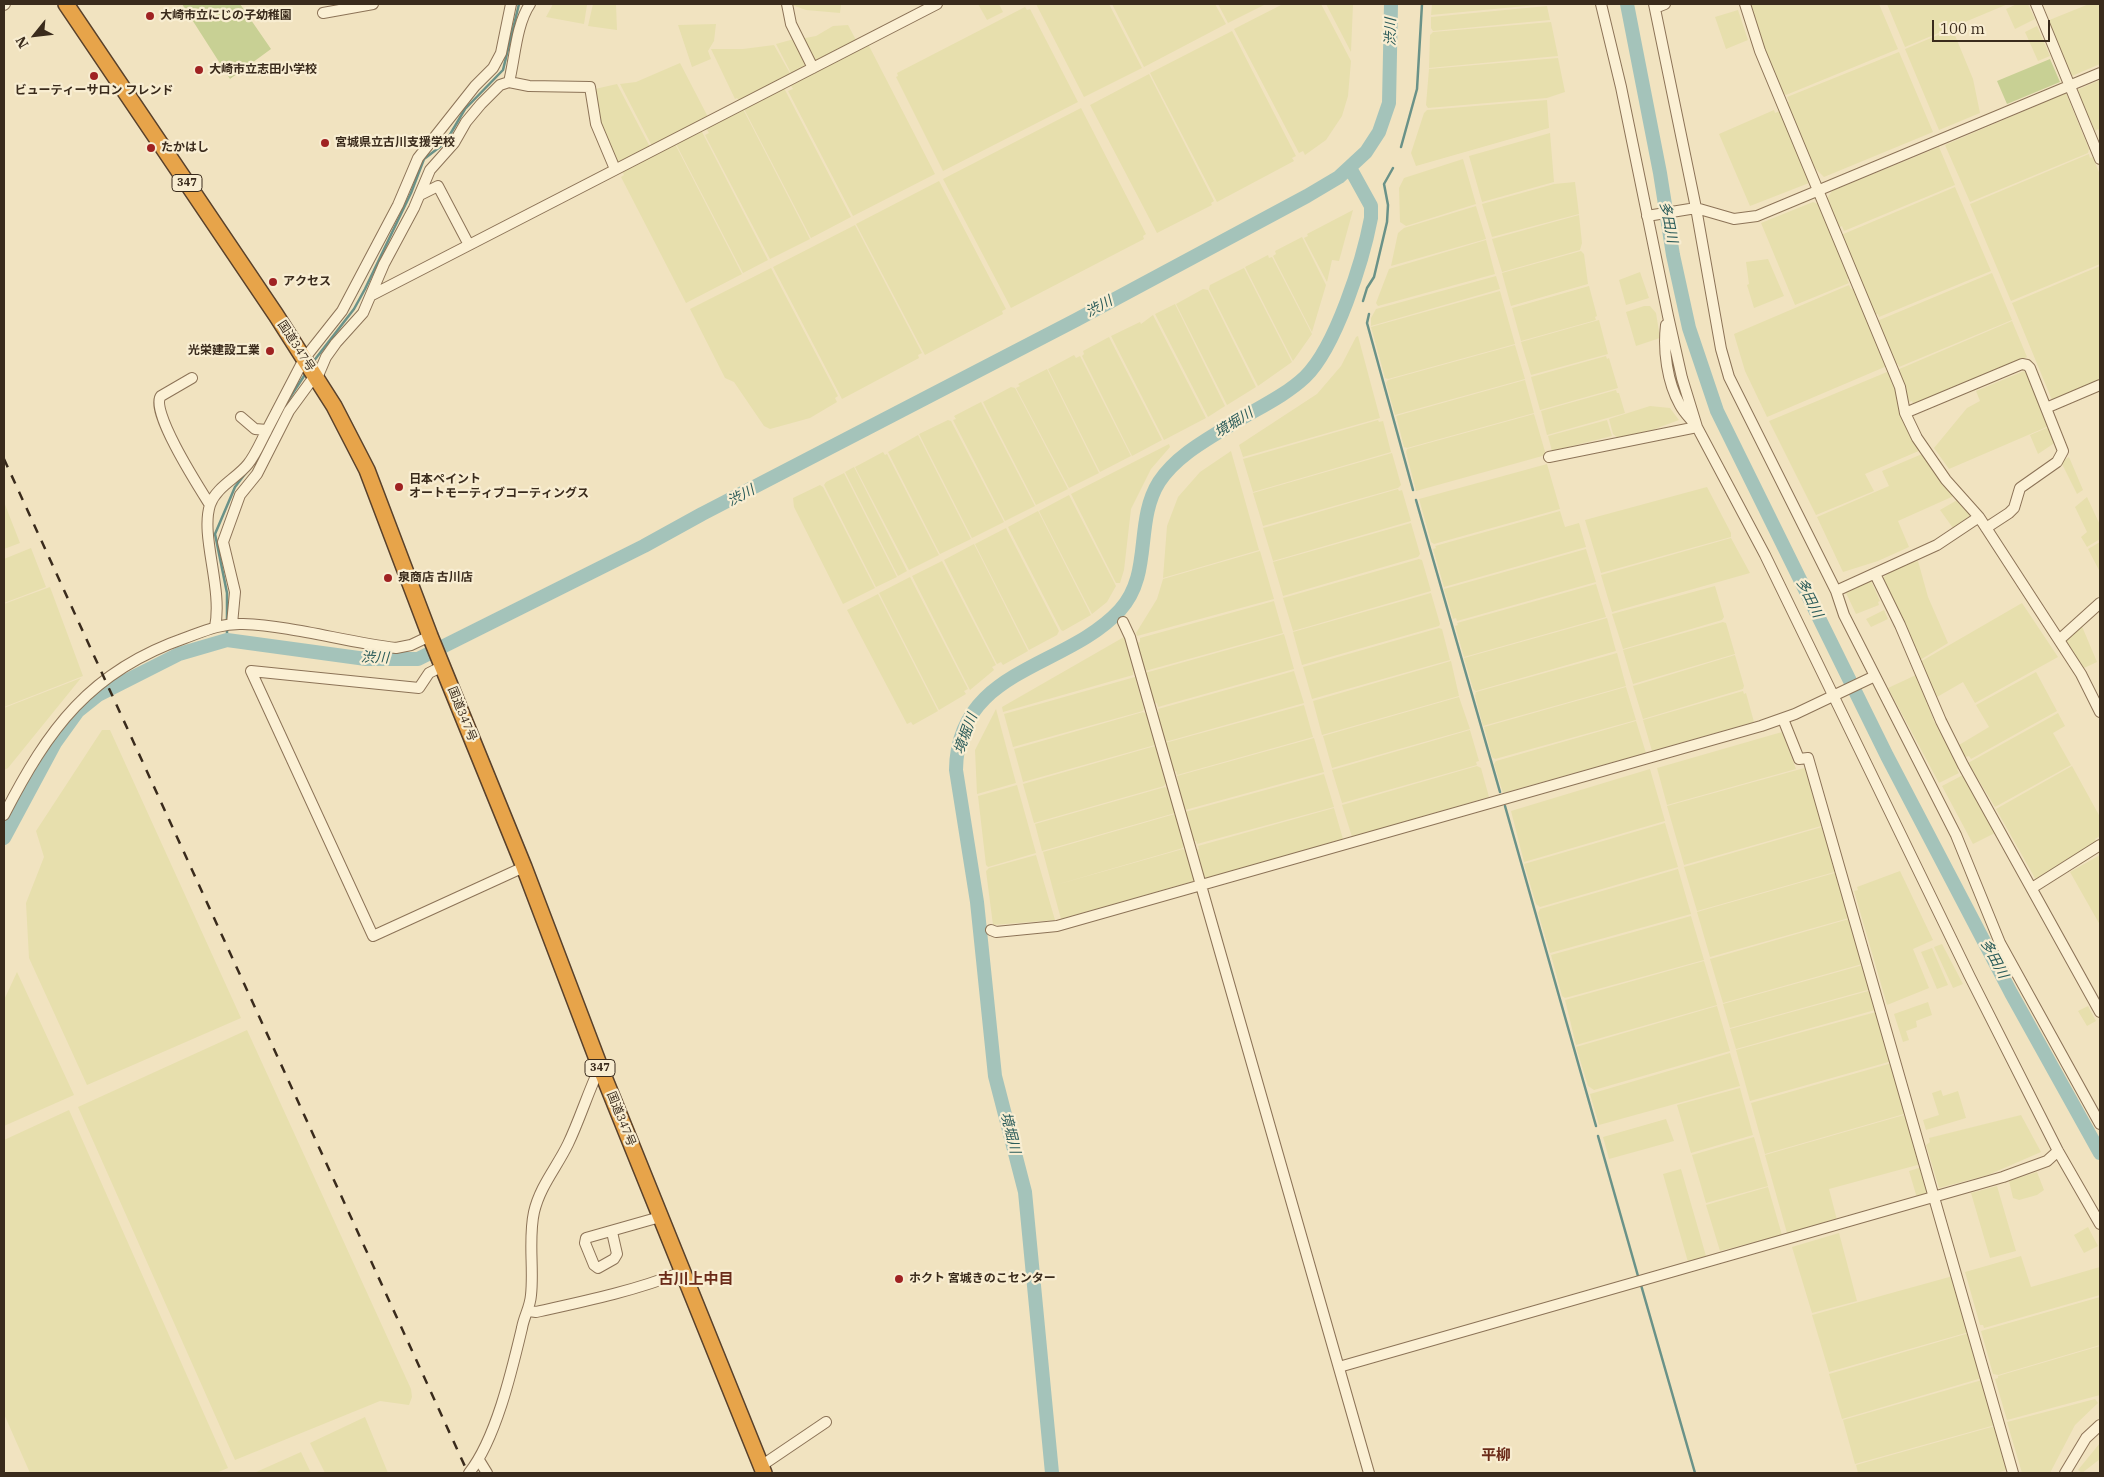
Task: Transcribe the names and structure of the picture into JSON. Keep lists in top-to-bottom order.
{
  "streets": {
    "highway": ["347", "国道347号"]
  },
  "districts": ["古川上中目", "平柳"],
  "water": ["渋川", "多田川", "境堀川"],
  "places": [
    "大崎市立にじの子幼稚園",
    "大崎市立志田小学校",
    "ビューティーサロン フレンド",
    "宮城県立古川支援学校",
    "たかはし",
    "アクセス",
    "光栄建設工業",
    "日本ペイント オートモーティブコーティングス",
    "泉商店 古川店",
    "ホクト 宮城きのこセンター"
  ],
  "scale_bar": "100 m",
  "north": "bottom left"
}
